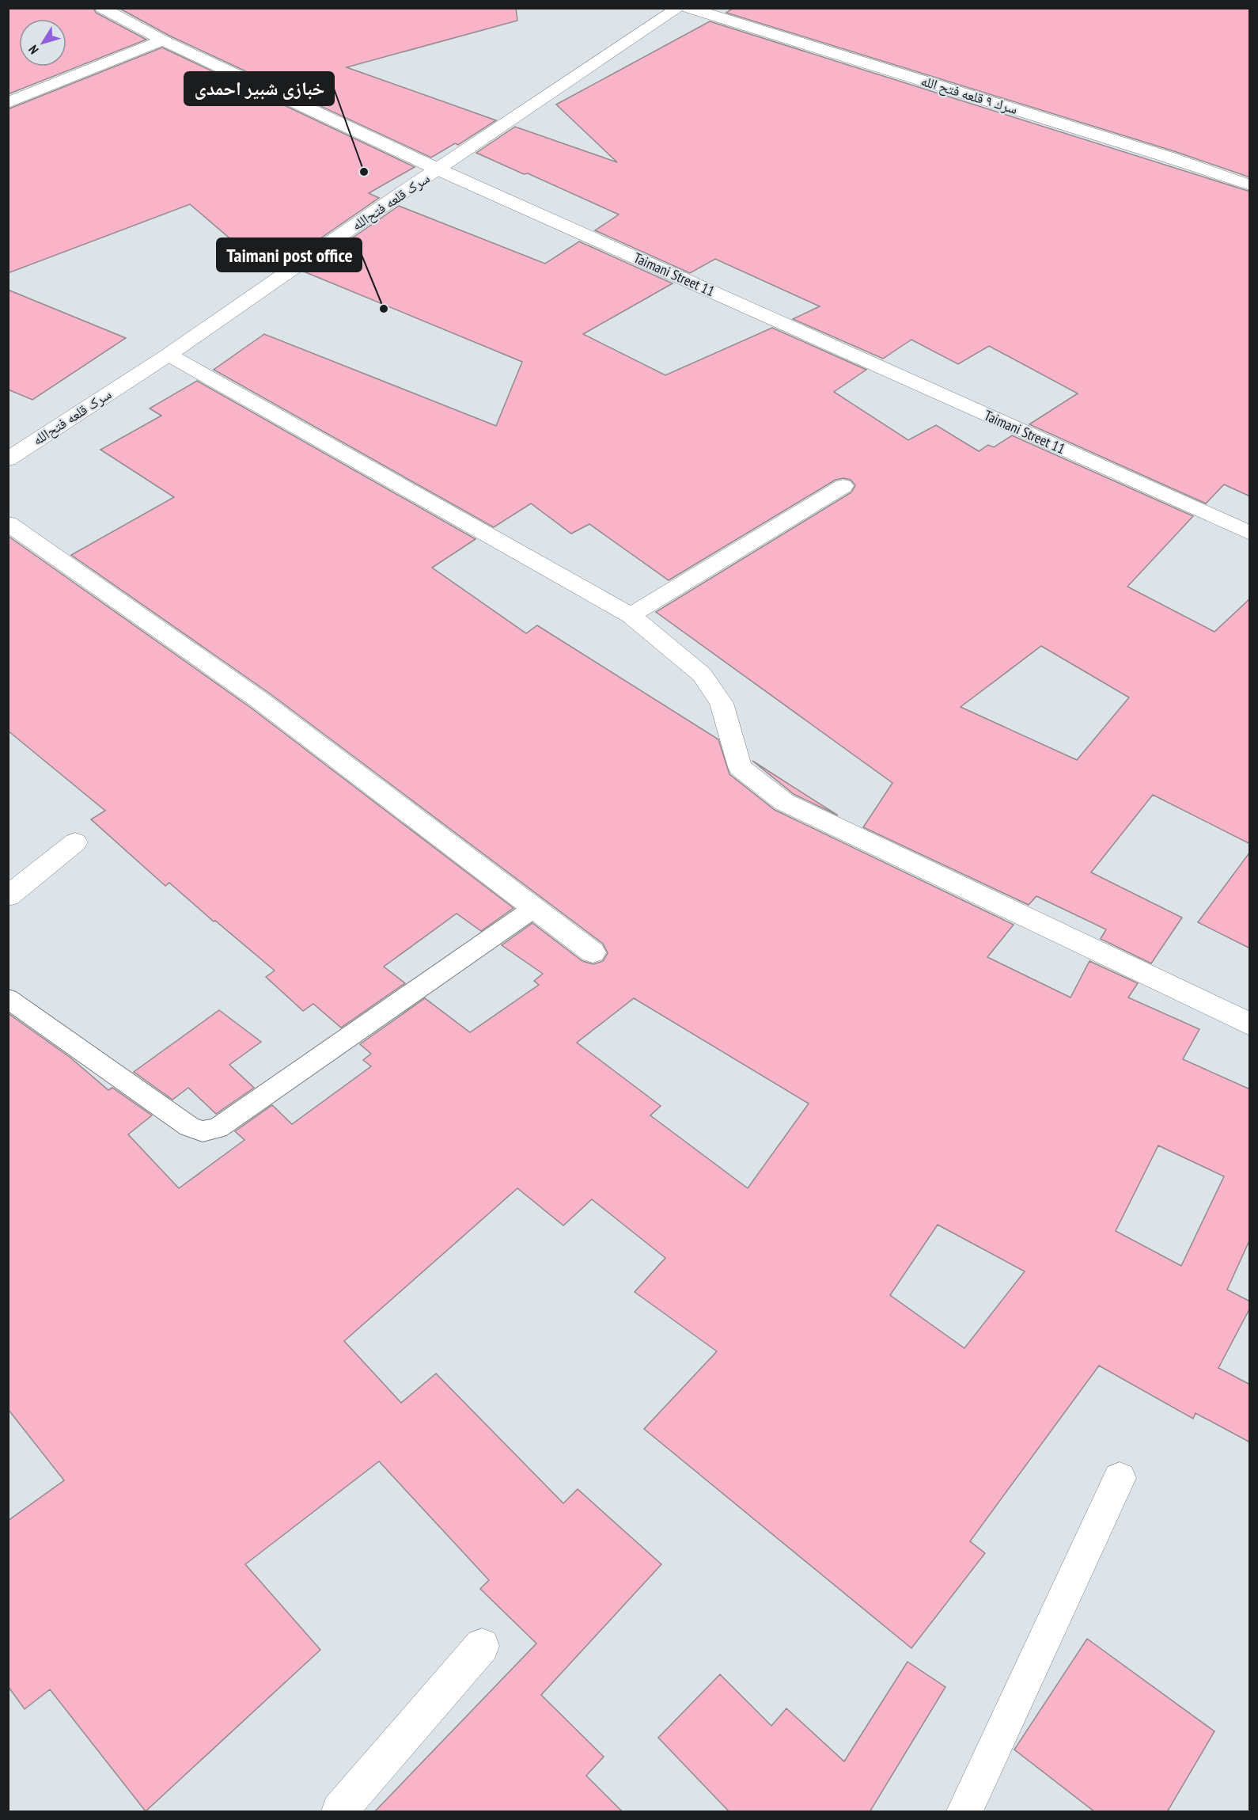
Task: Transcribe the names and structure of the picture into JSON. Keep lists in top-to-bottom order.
{
  "streets": {
    "street": ["سرك ٩ قلعه فتح الله", "سرک قلعه فتح‌الله", "Taimani Street 11"]
  },
  "crossings": [
    ["سرک قلعه فتح‌الله", "Taimani Street 11"]
  ],
  "places": ["خبازی شبیر احمدی", "Taimani post office"],
  "north": "bottom left"
}
